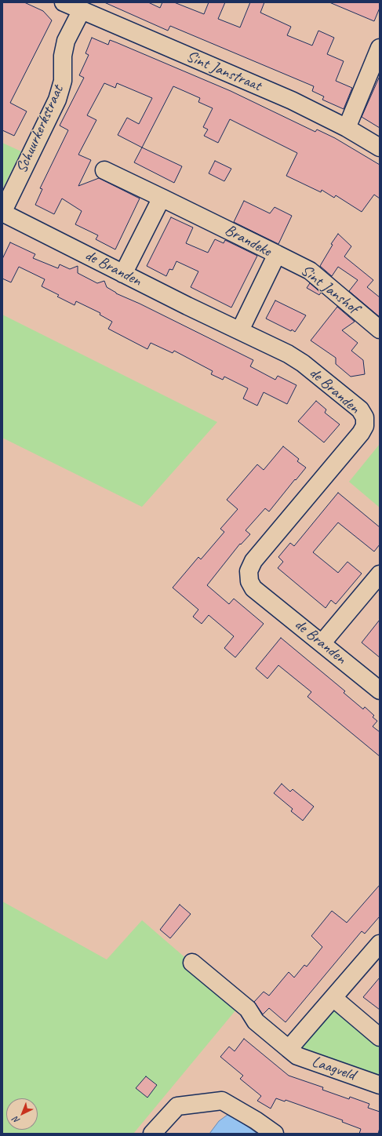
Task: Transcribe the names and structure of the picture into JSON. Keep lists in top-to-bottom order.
{
  "streets": {
    "street": [
      "Sint Janstraat",
      "Schuurkerkstraat",
      "Brandeke",
      "de Branden",
      "Sint Janshof",
      "Laagveld"
    ]
  },
  "crossings": [
    ["Sint Janstraat", "Schuurkerkstraat"],
    ["Schuurkerkstraat", "de Branden"],
    ["Brandeke", "de Branden"],
    ["Brandeke", "Sint Janshof"]
  ],
  "north": "bottom left"
}
